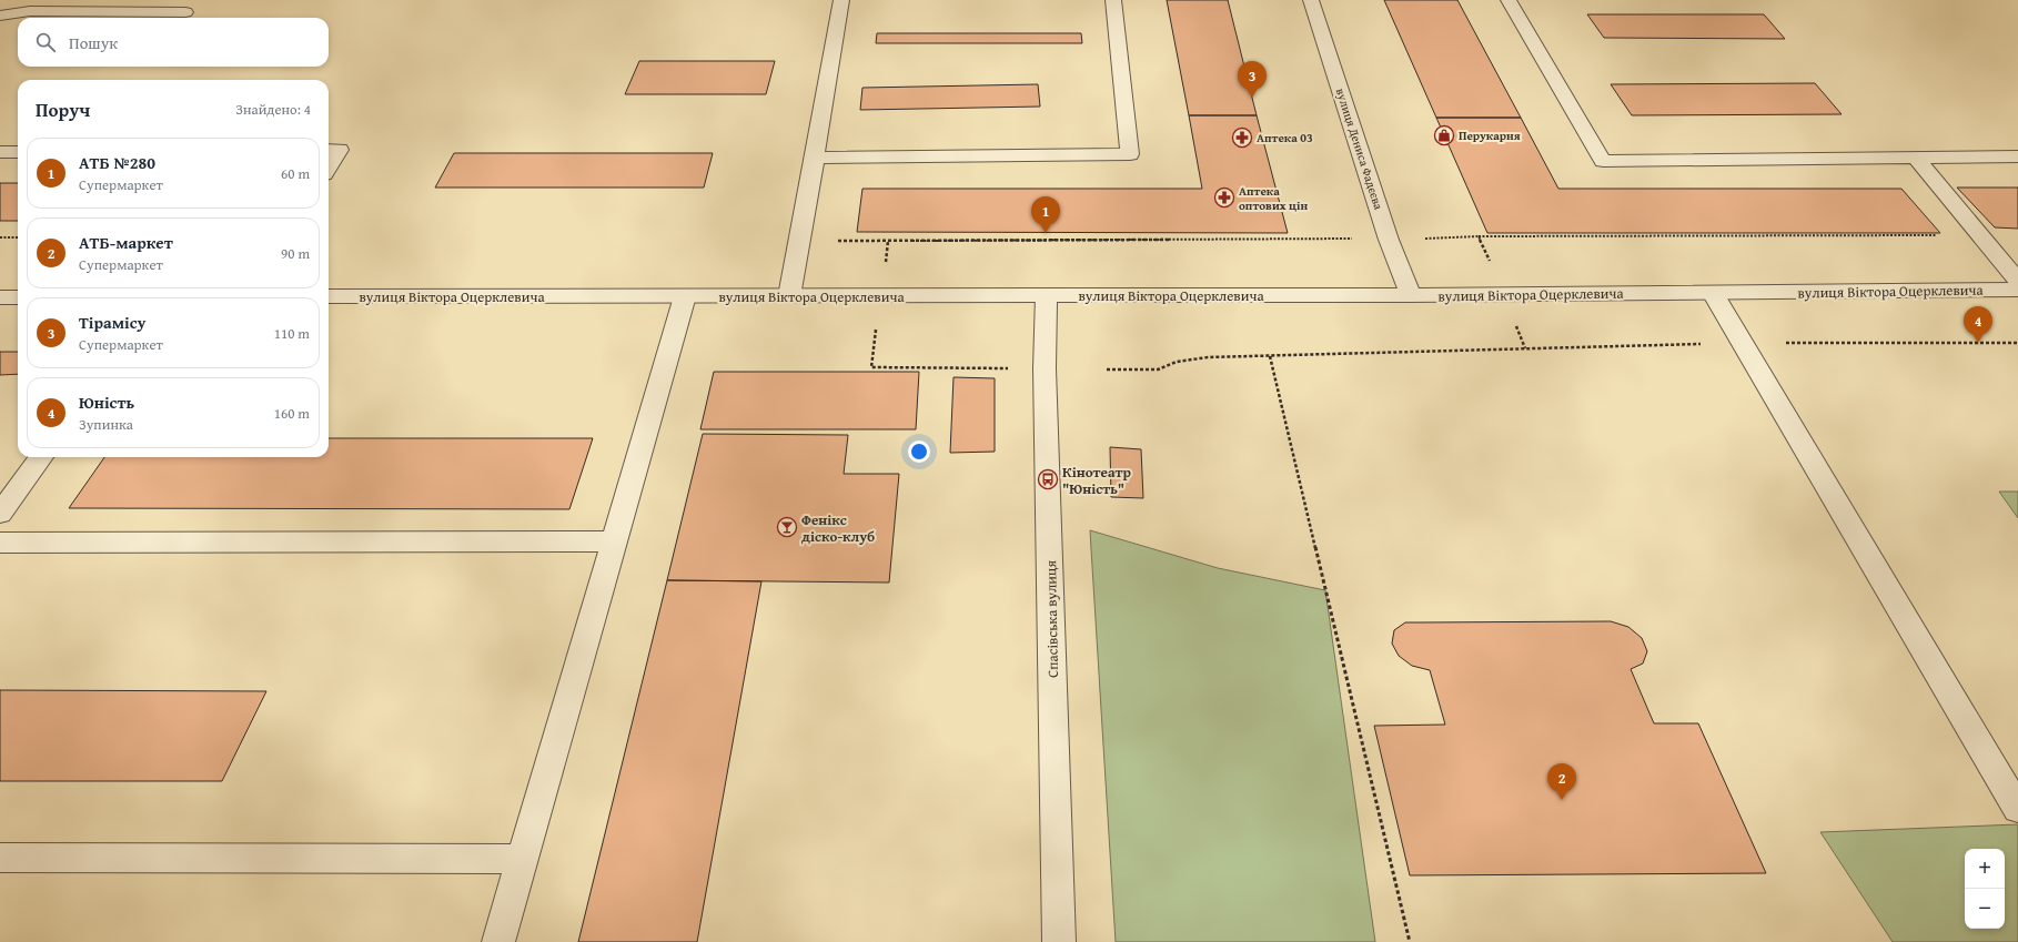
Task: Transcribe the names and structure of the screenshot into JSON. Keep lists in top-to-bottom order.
{
  "streets": {
    "street": ["вулиця Дениса Фадєєва", "вулиця Віктора Оцерклевича", "Спасівська вулиця"]
  },
  "crossings": [
    ["вулиця Дениса Фадєєва", "вулиця Віктора Оцерклевича"],
    ["вулиця Віктора Оцерклевича", "Спасівська вулиця"]
  ],
  "places": {
    "shop": ["Перукарня"],
    "pharmacy": ["Аптека 03", "Аптека оптових цін"],
    "bus stop": ["Кінотеатр \"Юність\""],
    "bar": ["Фенікс діско-клуб"]
  },
  "page": {
    "search": "Пошук",
    "pins": [
      "3",
      "1",
      "4",
      "2"
    ],
    "heading": ["Поруч", "Знайдено: 4"],
    "list": [
      {
        "mark": "1",
        "name": "АТБ №280",
        "note": "Супермаркет",
        "value": "60 m"
      },
      {
        "mark": "2",
        "name": "АТБ-маркет",
        "note": "Супермаркет",
        "value": "90 m"
      },
      {
        "mark": "3",
        "name": "Тірамісу",
        "note": "Супермаркет",
        "value": "110 m"
      },
      {
        "mark": "4",
        "name": "Юність",
        "note": "Зупинка",
        "value": "160 m"
      }
    ],
    "map_buttons": ["+", "−"]
  }
}
